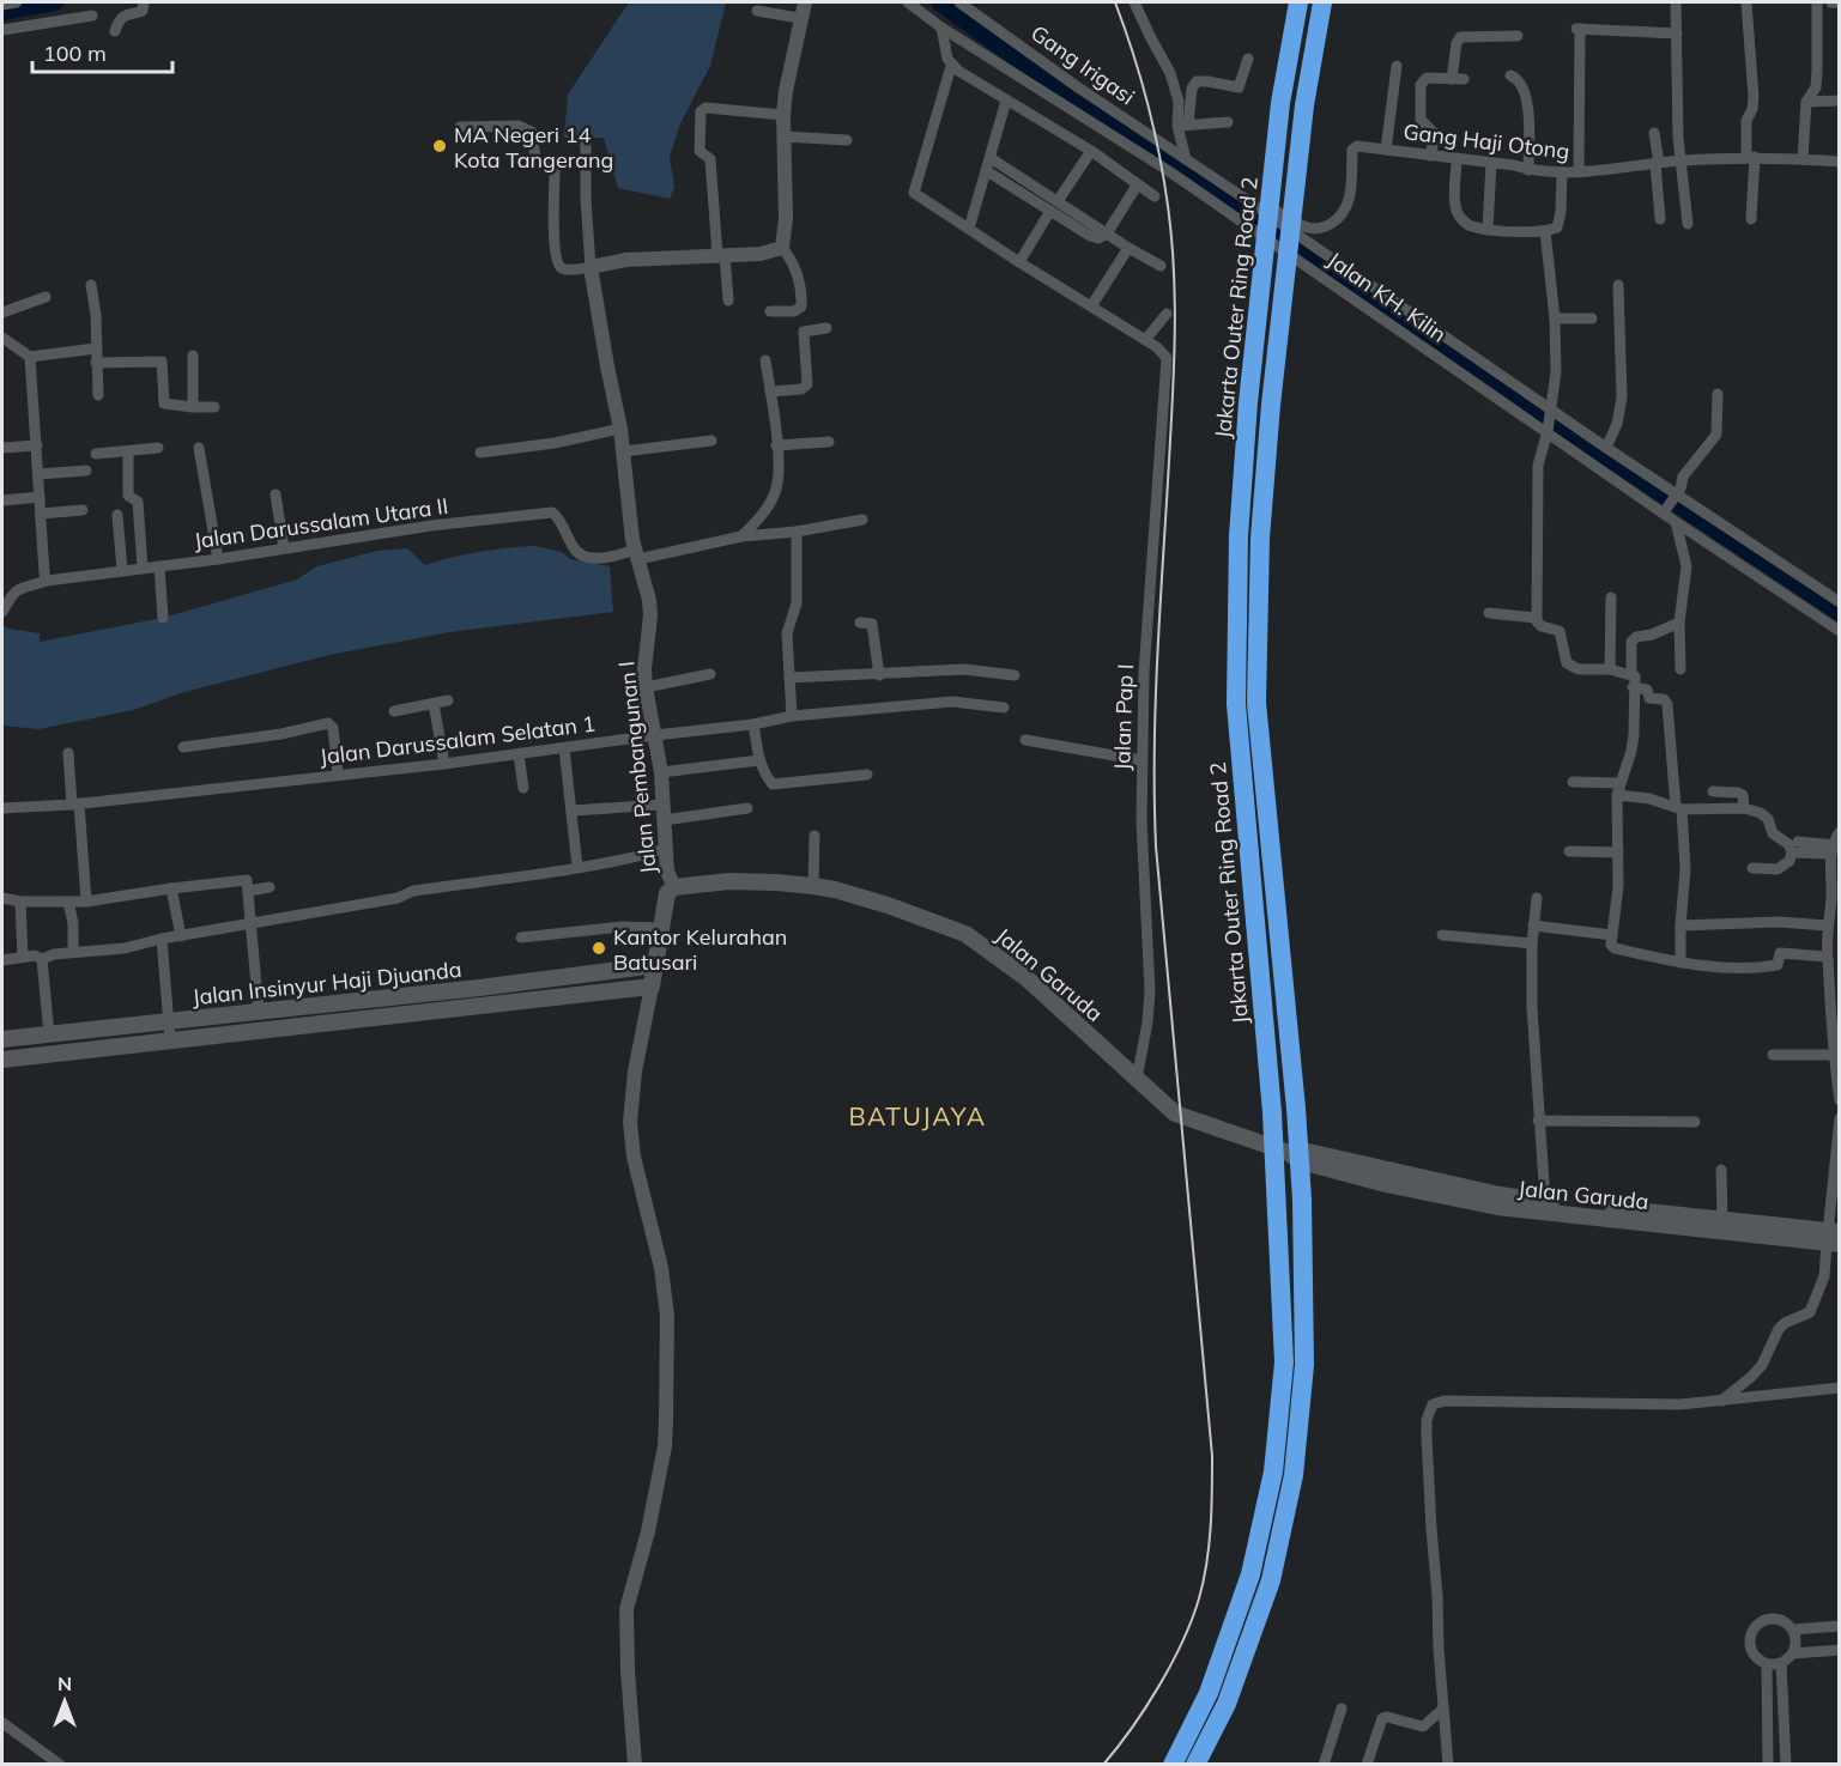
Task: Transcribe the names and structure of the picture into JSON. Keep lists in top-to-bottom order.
{
  "streets": {
    "highway": ["Jakarta Outer Ring Road 2"],
    "main road": ["Jalan Pembangunan I", "Jalan Garuda", "Jalan Insinyur Haji Djuanda"],
    "street": [
      "Gang Irigasi",
      "Gang Haji Otong",
      "Jalan KH. Kilin",
      "Jalan Darussalam Utara II",
      "Jalan Pap I",
      "Jalan Darussalam Selatan 1"
    ]
  },
  "crossings": [
    ["Gang Irigasi", "Jalan KH. Kilin"],
    ["Gang Haji Otong", "Jalan KH. Kilin"],
    ["Jalan Darussalam Utara II", "Jalan Pembangunan I"],
    ["Jalan Pap I", "Jalan Garuda"],
    ["Jalan Darussalam Selatan 1", "Jalan Pembangunan I"],
    ["Jalan Pembangunan I", "Jalan Garuda"],
    ["Jalan Pembangunan I", "Jalan Insinyur Haji Djuanda"]
  ],
  "districts": ["BATUJAYA"],
  "places": ["MA Negeri 14 Kota Tangerang", "Kantor Kelurahan Batusari"],
  "scale_bar": "100 m",
  "north": "top"
}
